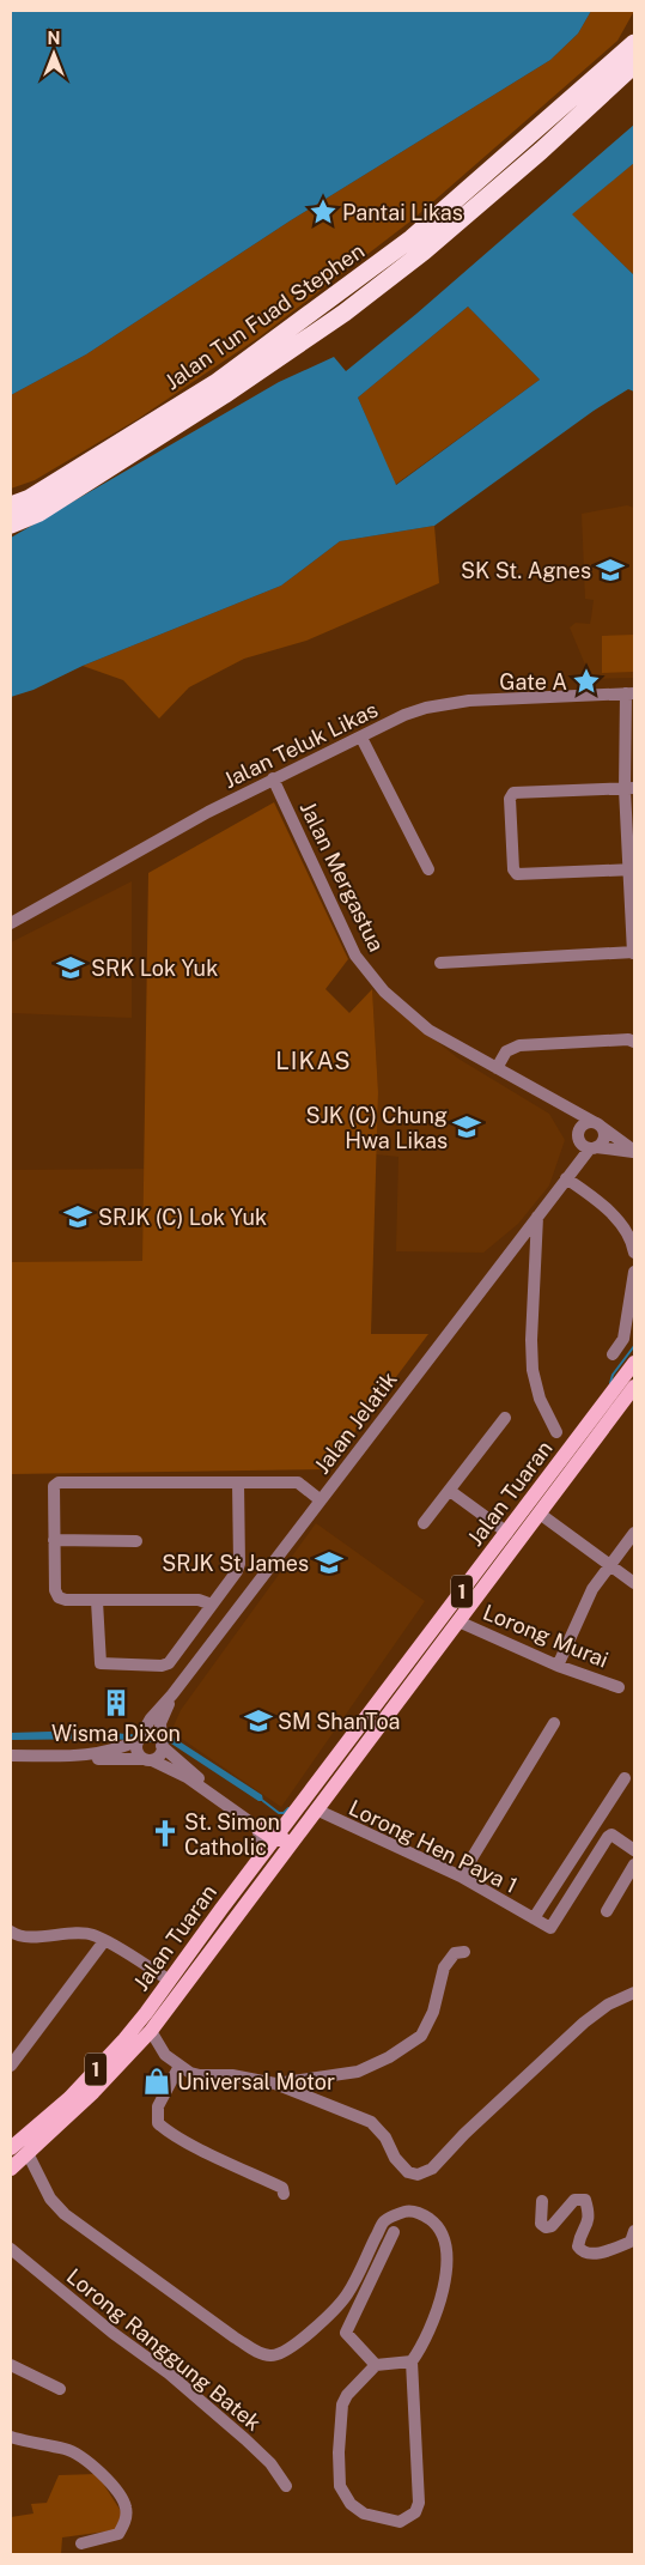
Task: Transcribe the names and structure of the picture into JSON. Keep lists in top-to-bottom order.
{
  "streets": {
    "highway": ["Jalan Tun Fuad Stephen"],
    "main road": ["Jalan Tuaran", "1"],
    "street": [
      "Jalan Teluk Likas",
      "Jalan Mergastua",
      "Jalan Jelatik",
      "Lorong Murai",
      "Lorong Hen Paya 1",
      "Lorong Ranggung Batek"
    ]
  },
  "crossings": [
    ["Jalan Teluk Likas", "Jalan Mergastua"],
    ["Jalan Mergastua", "Jalan Jelatik"],
    ["Jalan Tuaran", "Lorong Murai"],
    ["Jalan Tuaran", "Lorong Hen Paya 1"]
  ],
  "districts": ["LIKAS"],
  "places": {
    "place": ["Pantai Likas", "Gate A"],
    "school or university": [
      "SK St. Agnes",
      "SRK Lok Yuk",
      "SJK (C) Chung Hwa Likas",
      "SRJK (C) Lok Yuk",
      "SRJK St James",
      "SM ShanToa"
    ],
    "building": ["Wisma Dixon"],
    "church": ["St. Simon Catholic"],
    "shop": ["Universal Motor"]
  },
  "north": "top"
}
